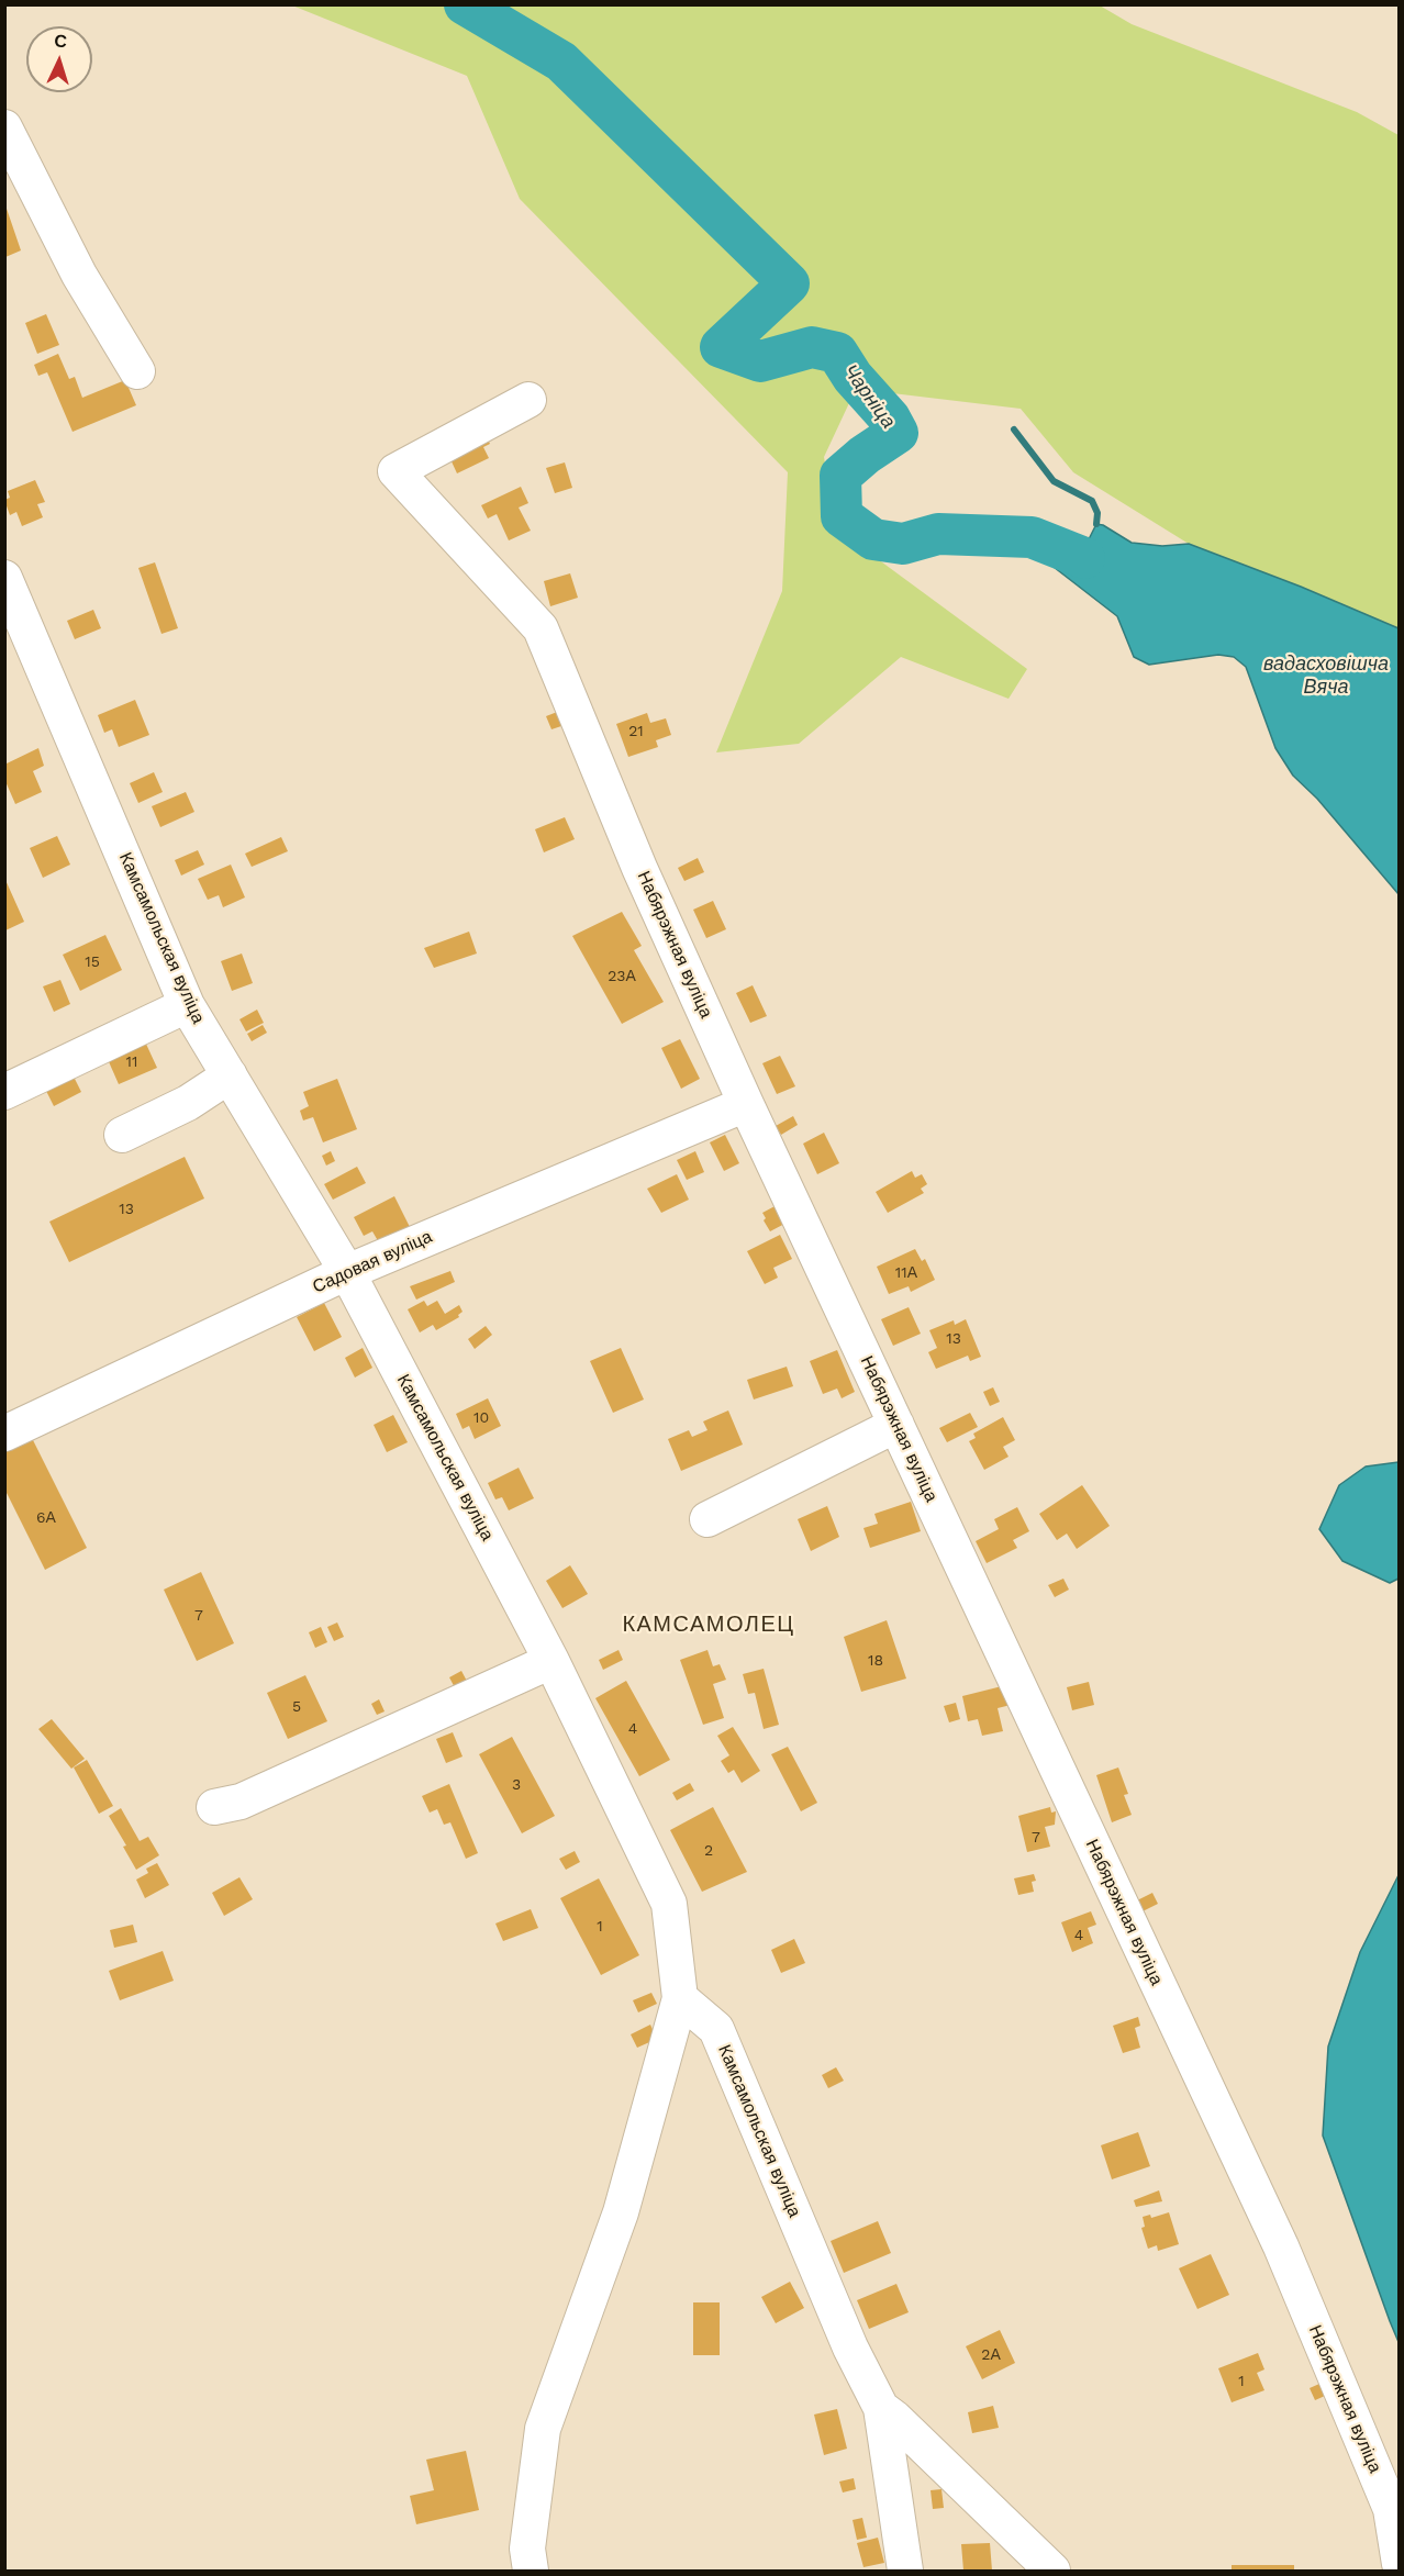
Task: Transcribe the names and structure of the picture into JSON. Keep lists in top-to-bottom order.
{
  "streets": {
    "street": ["Камсамольская вуліца", "Набярэжная вуліца", "Садовая вуліца"]
  },
  "crossings": [
    ["Камсамольская вуліца", "Садовая вуліца"],
    ["Набярэжная вуліца", "Садовая вуліца"]
  ],
  "districts": ["КАМСАМОЛЕЦ"],
  "water": ["Чарніца", "вадасховішча Вяча"],
  "house_numbers": [
    "21",
    "15",
    "23А",
    "11",
    "13",
    "11А",
    "13",
    "10",
    "6А",
    "7",
    "18",
    "5",
    "4",
    "3",
    "7",
    "2",
    "1",
    "4",
    "2А",
    "1"
  ],
  "north": "top"
}
